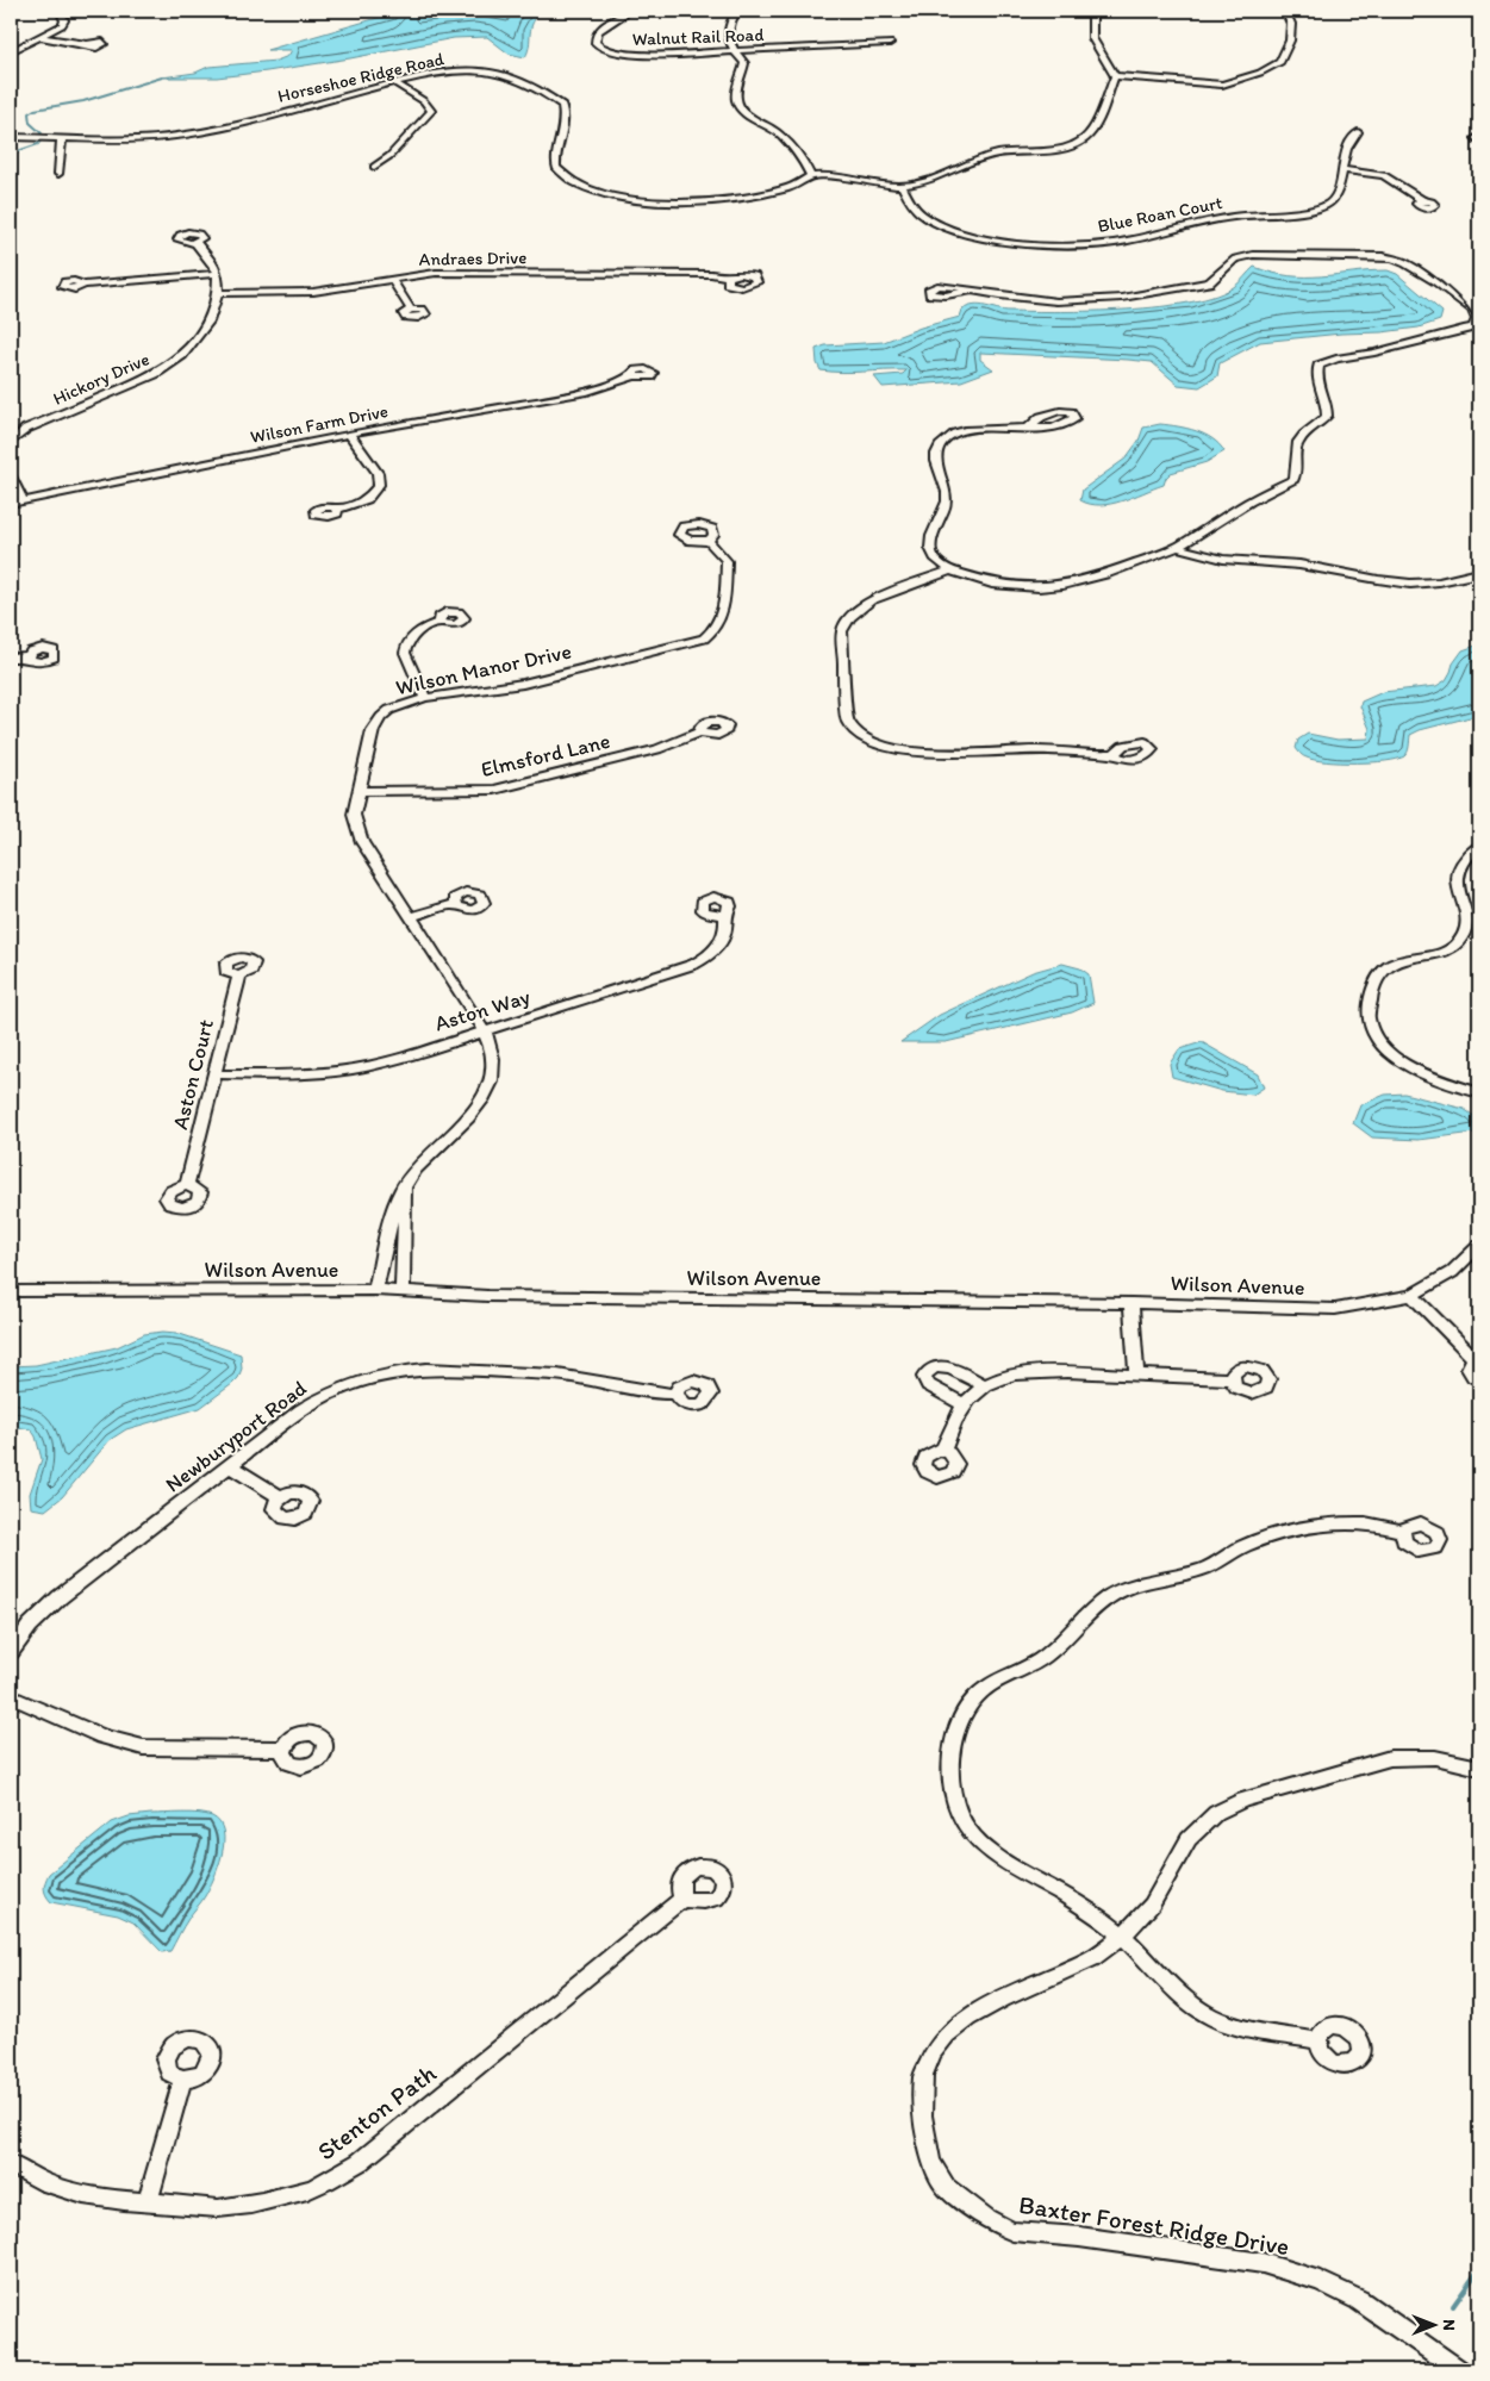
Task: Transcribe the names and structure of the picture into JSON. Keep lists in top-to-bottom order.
{
  "streets": {
    "street": [
      "Walnut Rail Road",
      "Horseshoe Ridge Road",
      "Blue Roan Court",
      "Andraes Drive",
      "Hickory Drive",
      "Wilson Farm Drive",
      "Wilson Manor Drive",
      "Elmsford Lane",
      "Aston Way",
      "Aston Court",
      "Wilson Avenue",
      "Newburyport Road",
      "Stenton Path",
      "Baxter Forest Ridge Drive"
    ]
  },
  "crossings": [
    ["Andraes Drive", "Hickory Drive"],
    ["Wilson Manor Drive", "Elmsford Lane"],
    ["Wilson Manor Drive", "Aston Way"],
    ["Wilson Manor Drive", "Wilson Avenue"],
    ["Aston Way", "Aston Court"]
  ],
  "north": "right"
}
